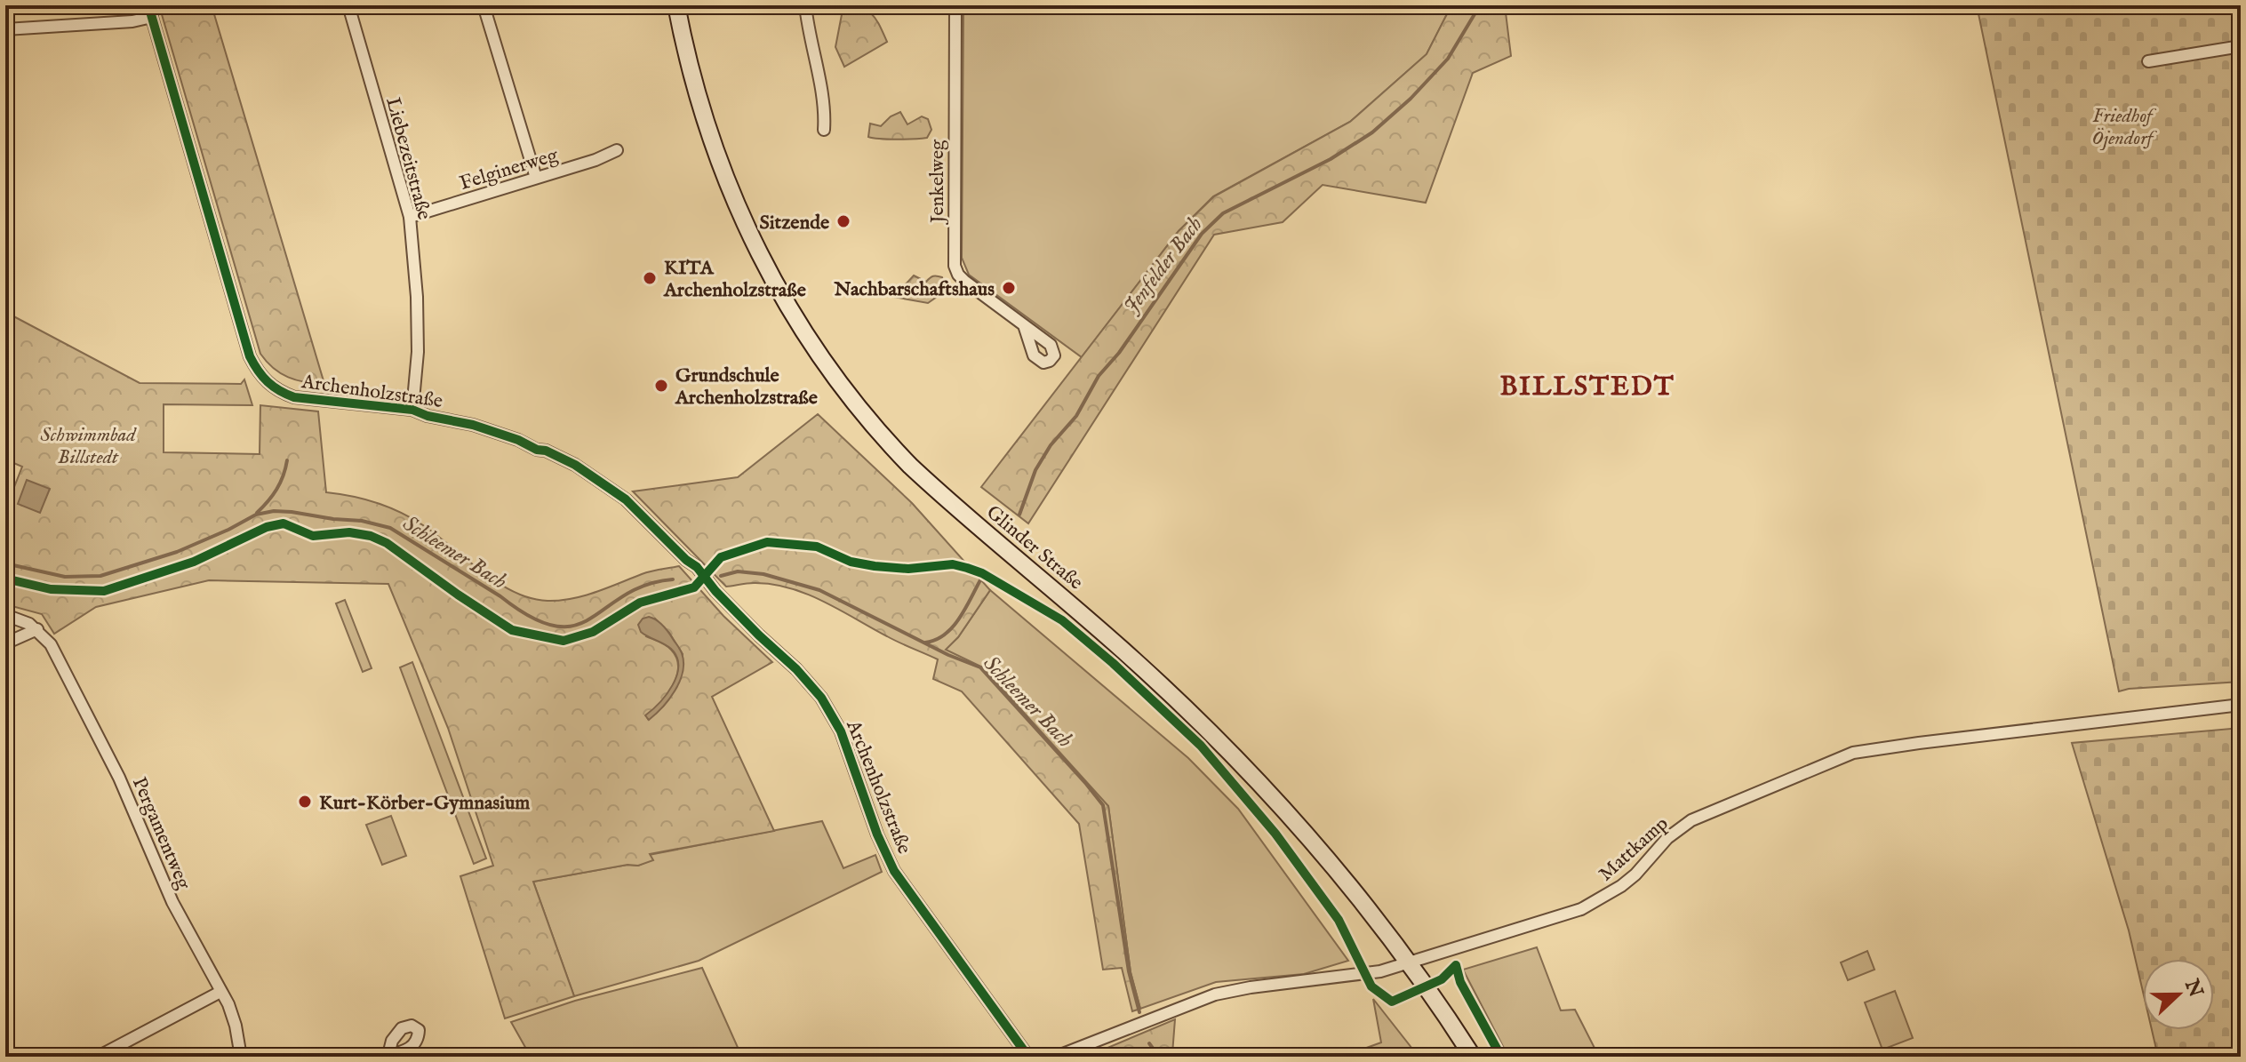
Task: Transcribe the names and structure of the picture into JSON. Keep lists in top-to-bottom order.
{
  "streets": {
    "main road": ["Glinder Straße"],
    "street": [
      "Liebezeitstraße",
      "Felginerweg",
      "Jenkelweg",
      "Archenholzstraße",
      "Pergamentweg",
      "Mattkamp"
    ]
  },
  "crossings": [
    ["Liebezeitstraße", "Felginerweg"],
    ["Liebezeitstraße", "Archenholzstraße"],
    ["Glinder Straße", "Mattkamp"]
  ],
  "districts": ["BILLSTEDT"],
  "water": ["Jenfelder Bach", "Schleemer Bach"],
  "parks": ["Friedhof Öjendorf", "Schwimmbad Billstedt"],
  "places": [
    "Sitzende",
    "KITA Archenholzstraße",
    "Nachbarschaftshaus",
    "Grundschule Archenholzstraße",
    "Kurt-Körber-Gymnasium"
  ],
  "north": "right"
}
